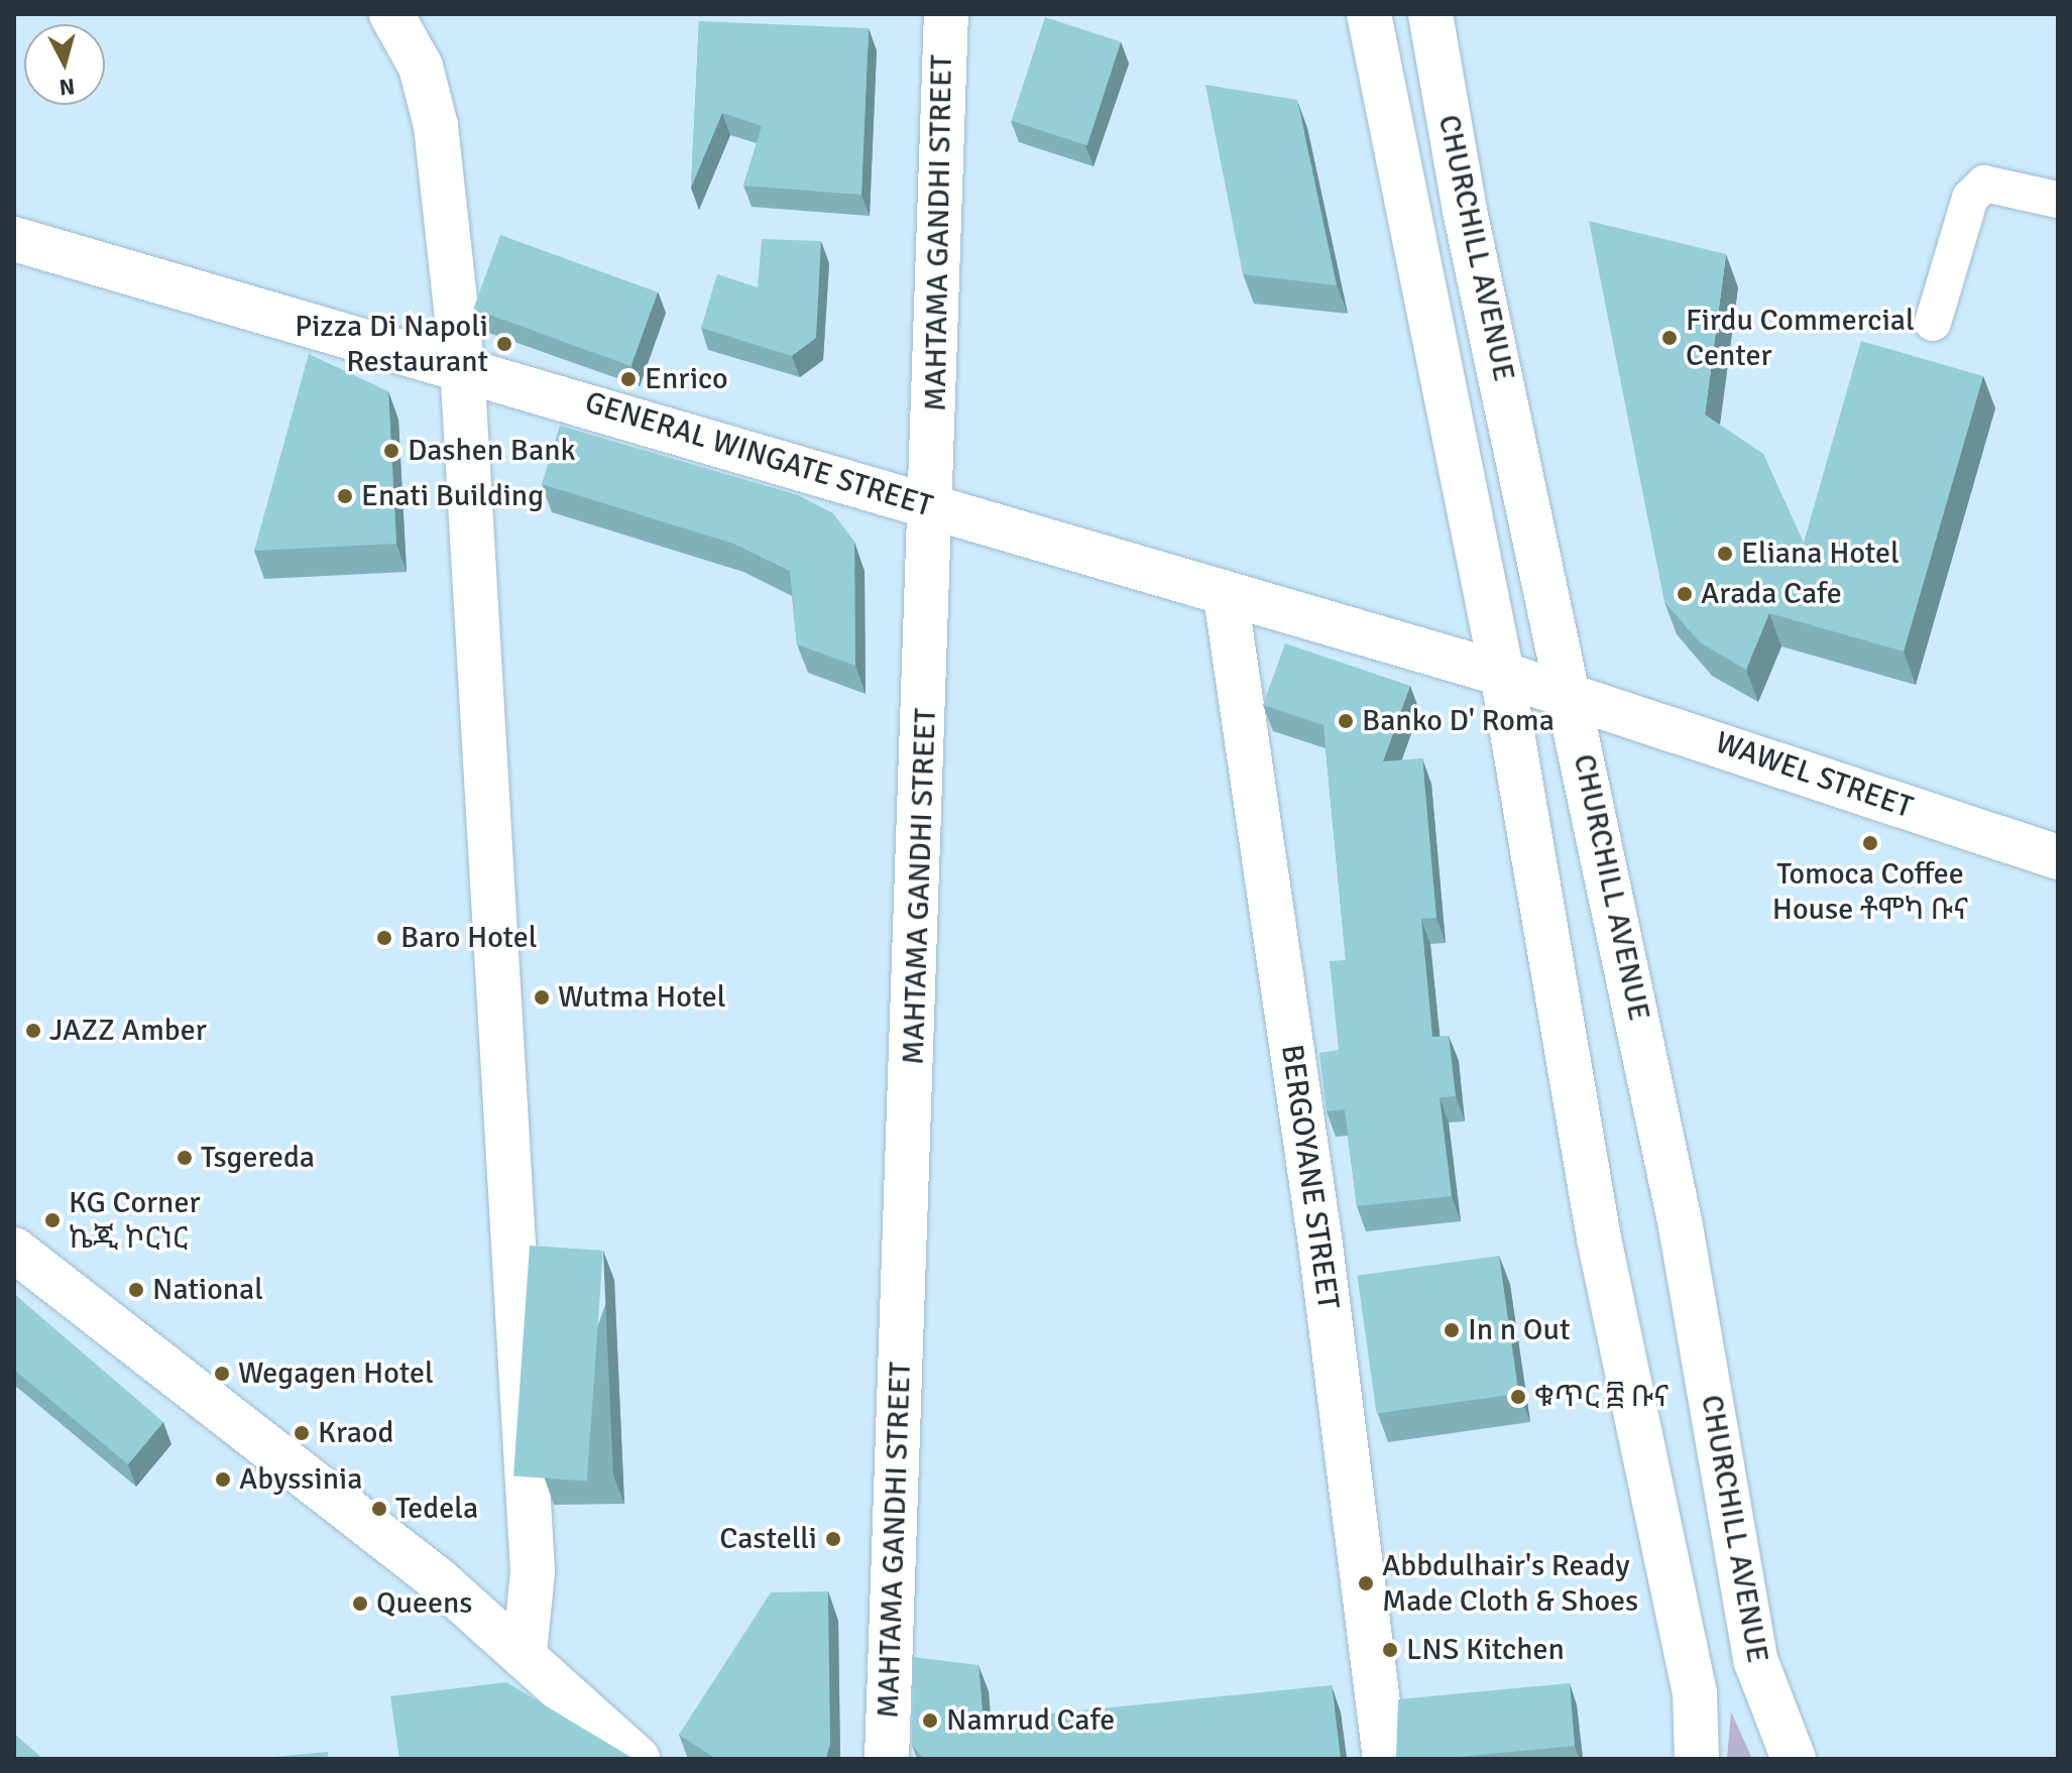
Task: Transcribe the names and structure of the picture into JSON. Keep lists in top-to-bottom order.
{
  "streets": {
    "main road": [
      "MAHTAMA GANDHI STREET",
      "CHURCHILL AVENUE",
      "GENERAL WINGATE STREET",
      "WAWEL STREET",
      "BERGOYANE STREET"
    ]
  },
  "crossings": [
    ["MAHTAMA GANDHI STREET", "GENERAL WINGATE STREET"],
    ["CHURCHILL AVENUE", "GENERAL WINGATE STREET"],
    ["CHURCHILL AVENUE", "WAWEL STREET"],
    ["GENERAL WINGATE STREET", "WAWEL STREET"],
    ["GENERAL WINGATE STREET", "BERGOYANE STREET"]
  ],
  "places": [
    "Firdu Commercial Center",
    "Pizza Di Napoli Restaurant",
    "Enrico",
    "Dashen Bank",
    "Enati Building",
    "Eliana Hotel",
    "Arada Cafe",
    "Banko D' Roma",
    "Tomoca Coffee House ቶሞካ ቡና",
    "Baro Hotel",
    "Wutma Hotel",
    "JAZZ Amber",
    "Tsgereda",
    "KG Corner ኬጂ ኮርነር",
    "National",
    "In n Out",
    "Wegagen Hotel",
    "ቁጥር ፰ ቡና",
    "Kraod",
    "Abyssinia",
    "Tedela",
    "Castelli",
    "Abbdulhair's Ready Made Cloth & Shoes",
    "Queens",
    "LNS Kitchen",
    "Namrud Cafe"
  ],
  "north": "bottom"
}
